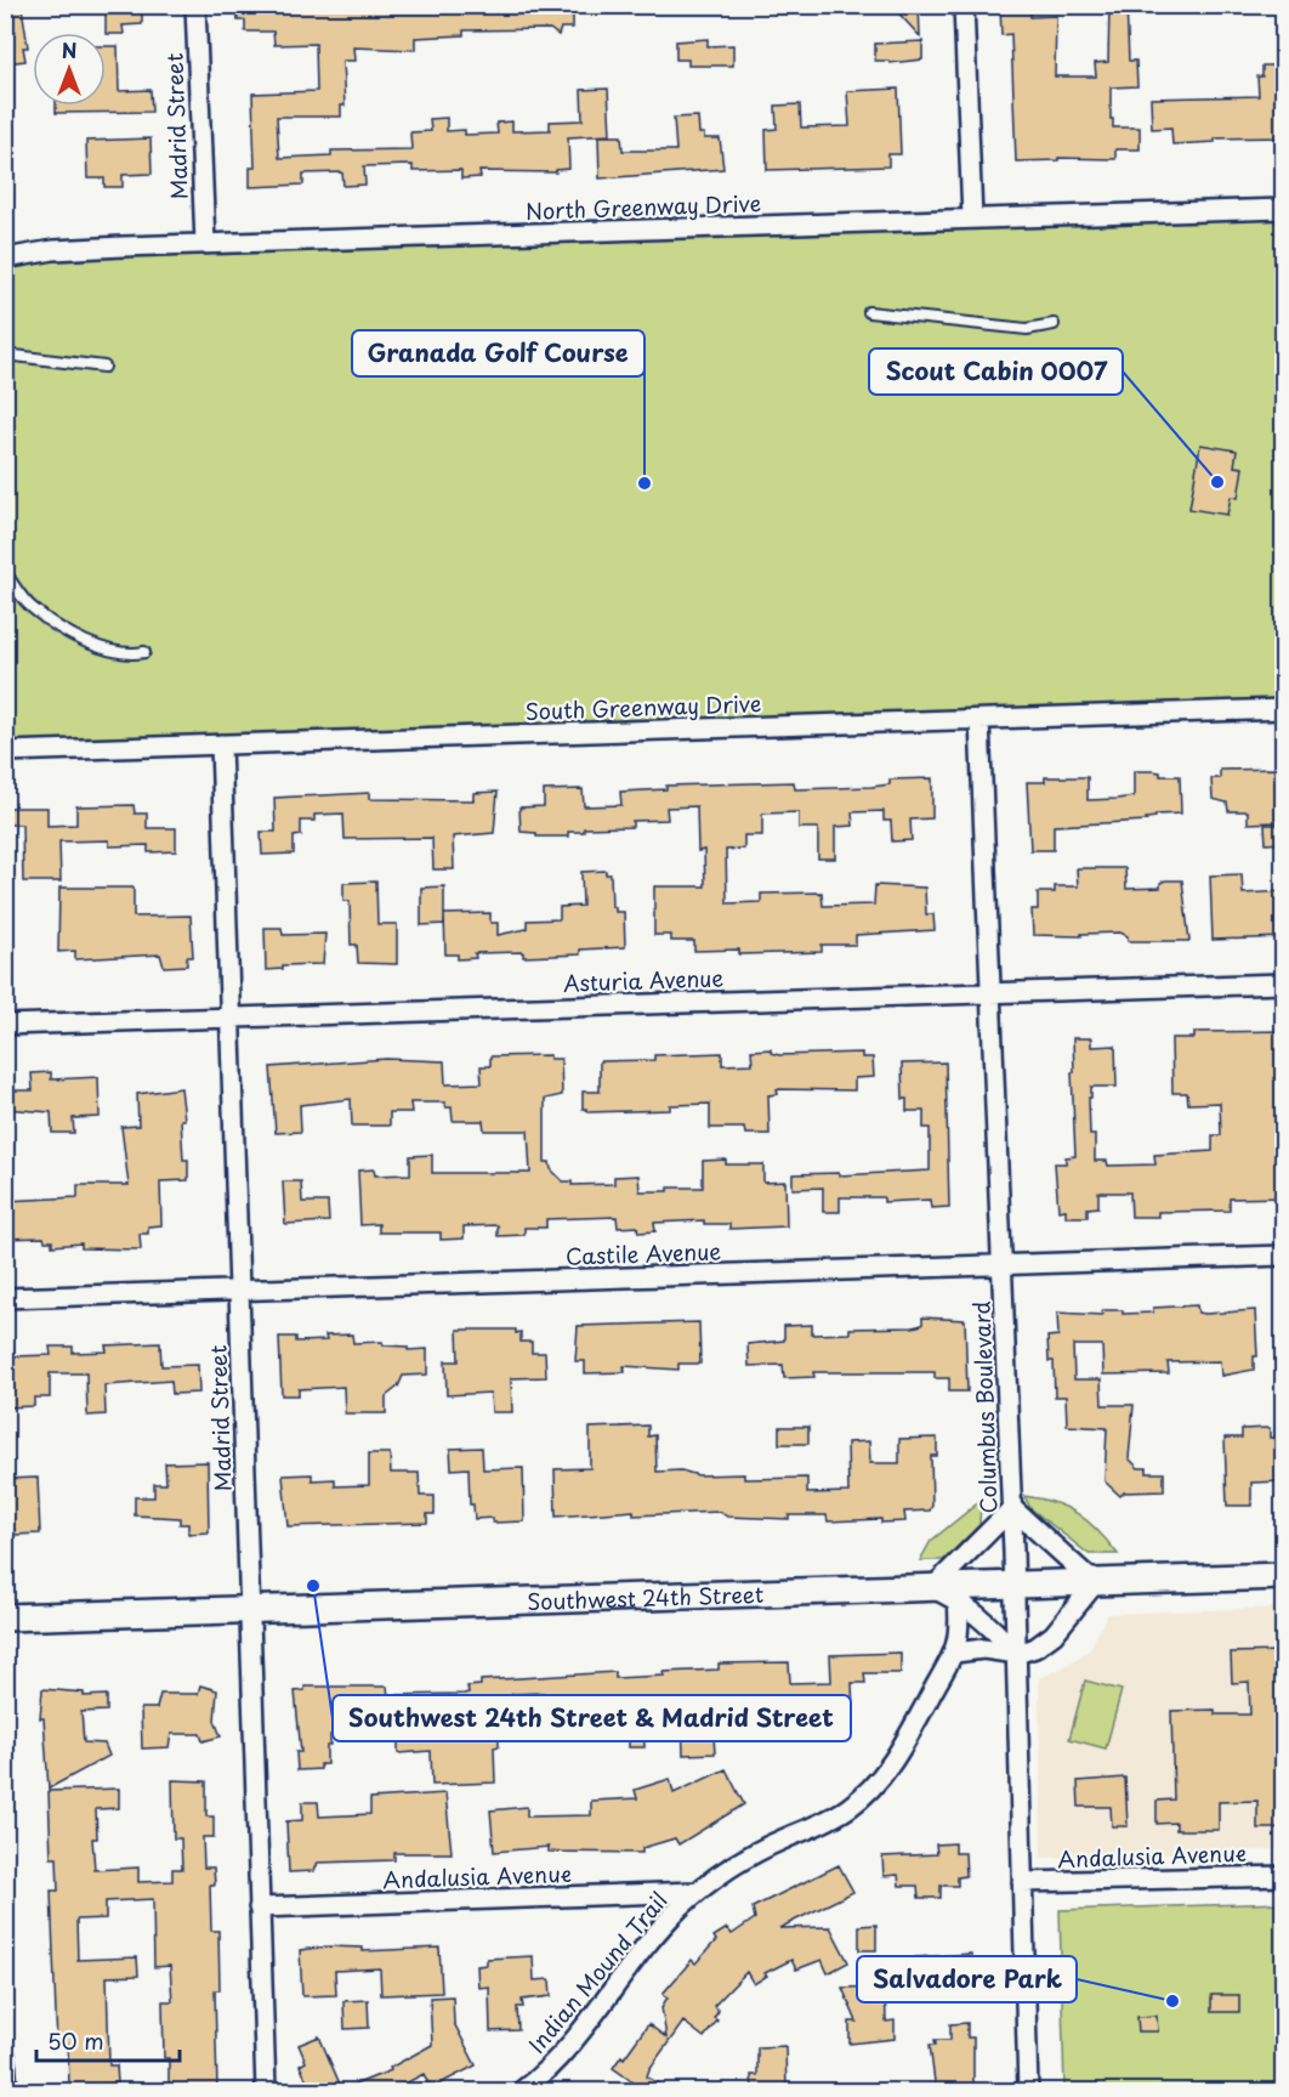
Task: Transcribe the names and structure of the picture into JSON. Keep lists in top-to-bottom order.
{
  "streets": {
    "street": [
      "Madrid Street",
      "North Greenway Drive",
      "South Greenway Drive",
      "Asturia Avenue",
      "Castile Avenue",
      "Columbus Boulevard",
      "Southwest 24th Street",
      "Andalusia Avenue",
      "Indian Mound Trail"
    ]
  },
  "crossings": [
    ["Madrid Street", "North Greenway Drive"],
    ["Madrid Street", "South Greenway Drive"],
    ["Madrid Street", "Asturia Avenue"],
    ["Madrid Street", "Castile Avenue"],
    ["Madrid Street", "Southwest 24th Street"],
    ["Madrid Street", "Andalusia Avenue"],
    ["South Greenway Drive", "Columbus Boulevard"],
    ["Asturia Avenue", "Columbus Boulevard"],
    ["Castile Avenue", "Columbus Boulevard"],
    ["Columbus Boulevard", "Southwest 24th Street"],
    ["Columbus Boulevard", "Andalusia Avenue"],
    ["Andalusia Avenue", "Indian Mound Trail"]
  ],
  "places": [
    "Scout Cabin 0007",
    "Granada Golf Course",
    "Southwest 24th Street & Madrid Street",
    "Salvadore Park"
  ],
  "scale_bar": "50 m",
  "north": "top"
}
